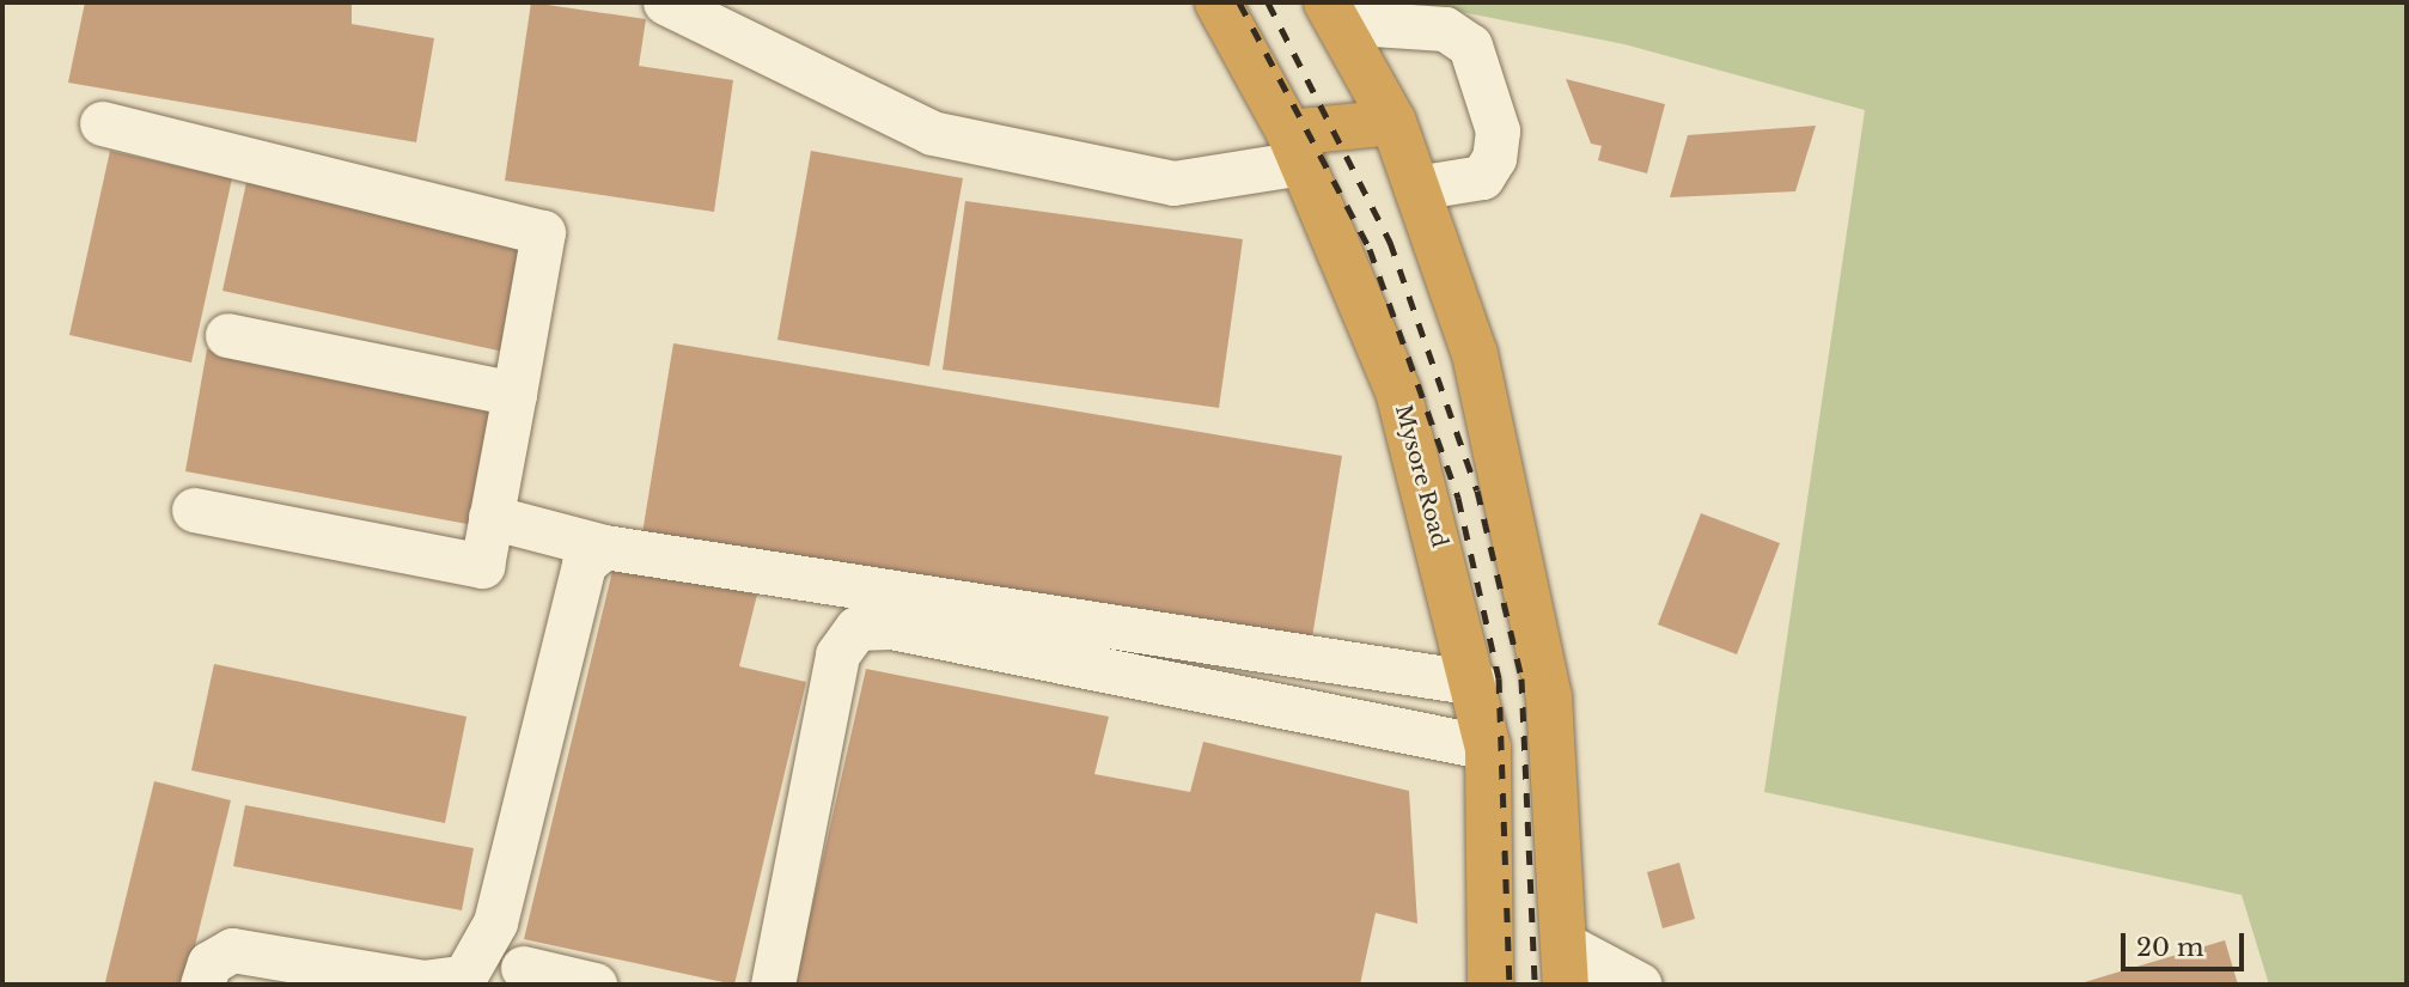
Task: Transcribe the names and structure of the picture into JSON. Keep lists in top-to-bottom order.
{
  "streets": {
    "highway": ["Mysore Road"]
  },
  "scale_bar": "20 m"
}
